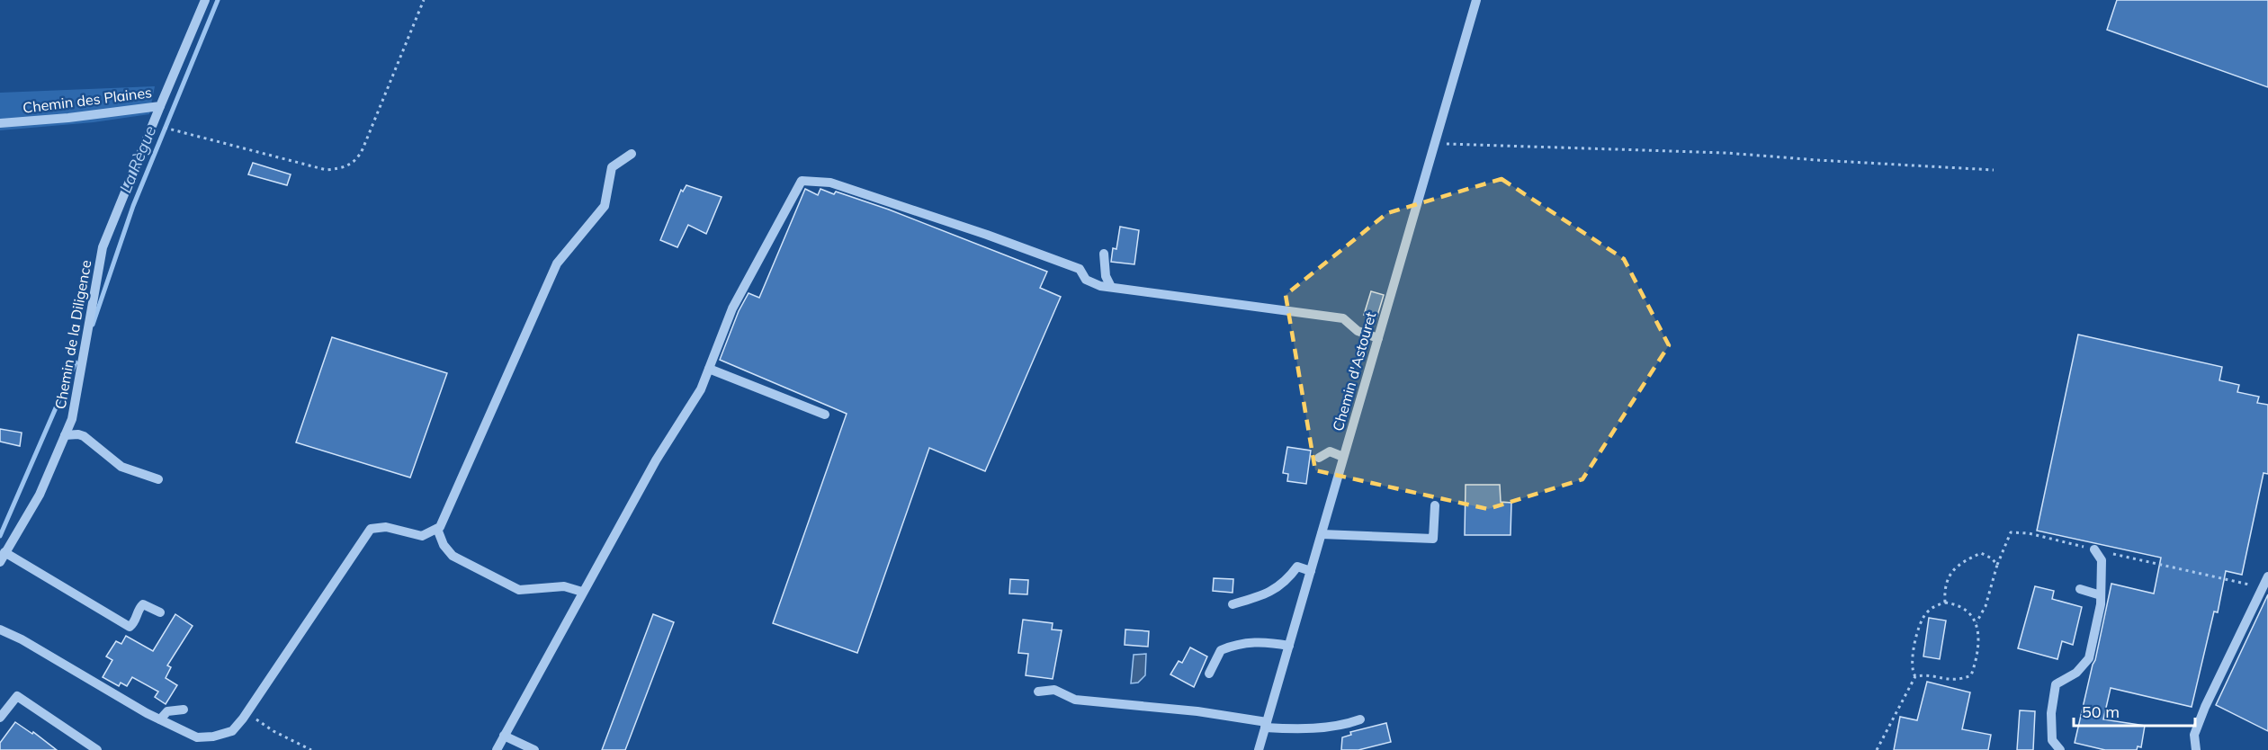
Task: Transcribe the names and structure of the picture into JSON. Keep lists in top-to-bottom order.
{
  "streets": {
    "street": ["Chemin des Plaines", "Chemin de la Diligence", "Chemin d'Astouret"]
  },
  "crossings": [
    ["Chemin des Plaines", "Chemin de la Diligence"]
  ],
  "water": ["La Règue"],
  "scale_bar": "50 m"
}
